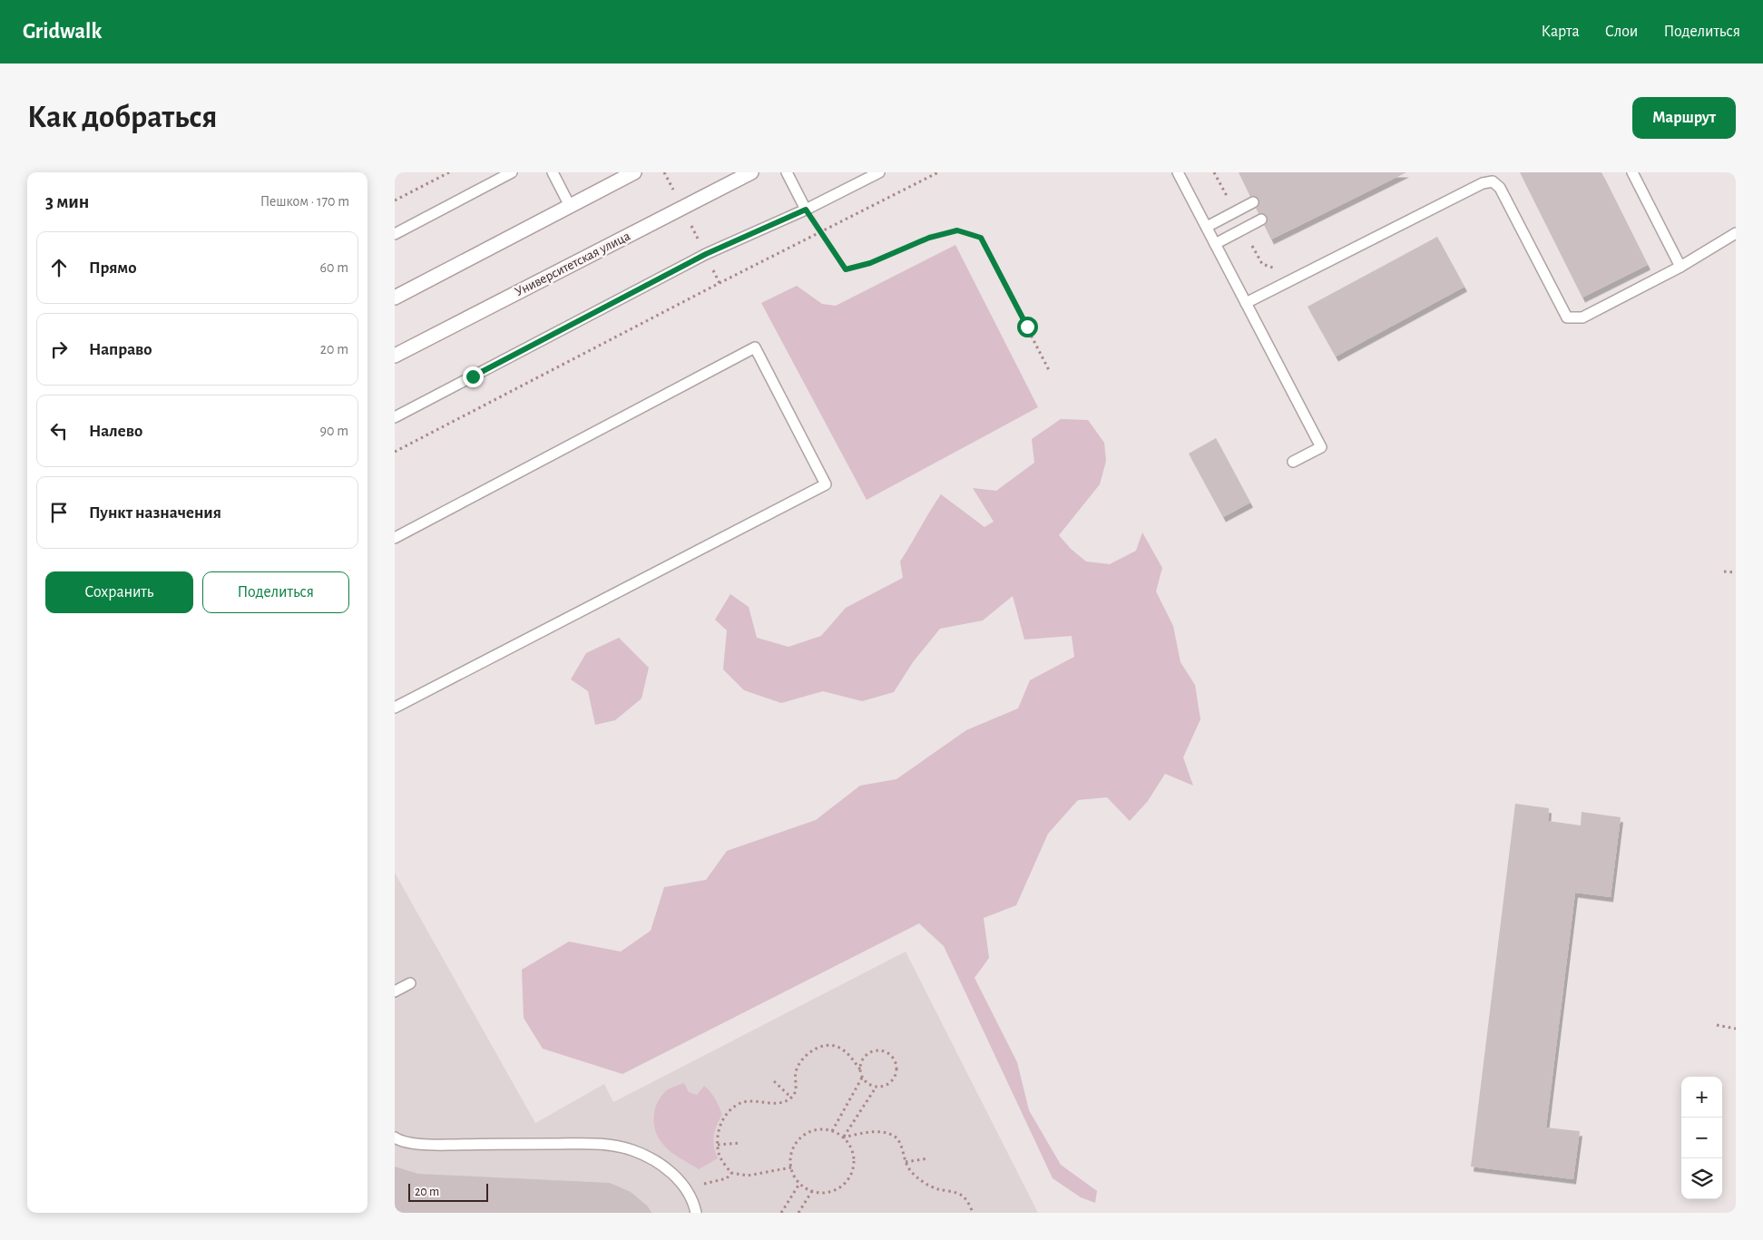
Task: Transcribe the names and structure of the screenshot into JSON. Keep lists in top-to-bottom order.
{
  "streets": {
    "main road": ["Университетская улица"]
  },
  "scale_bar": "20 m",
  "page": {
    "header": "Gridwalk",
    "nav": ["Карта", "Слои", "Поделиться"],
    "buttons": [
      "Маршрут",
      ["Сохранить", "Поделиться"]
    ],
    "title": "Как добраться",
    "heading": ["3 мин", "Пешком · 170 m"],
    "list": [
      ["Прямо", "60 m"],
      ["Направо", "20 m"],
      ["Налево", "90 m"],
      "Пункт назначения"
    ],
    "map_buttons": ["+", "−"],
    "scale": "20 m"
  }
}
